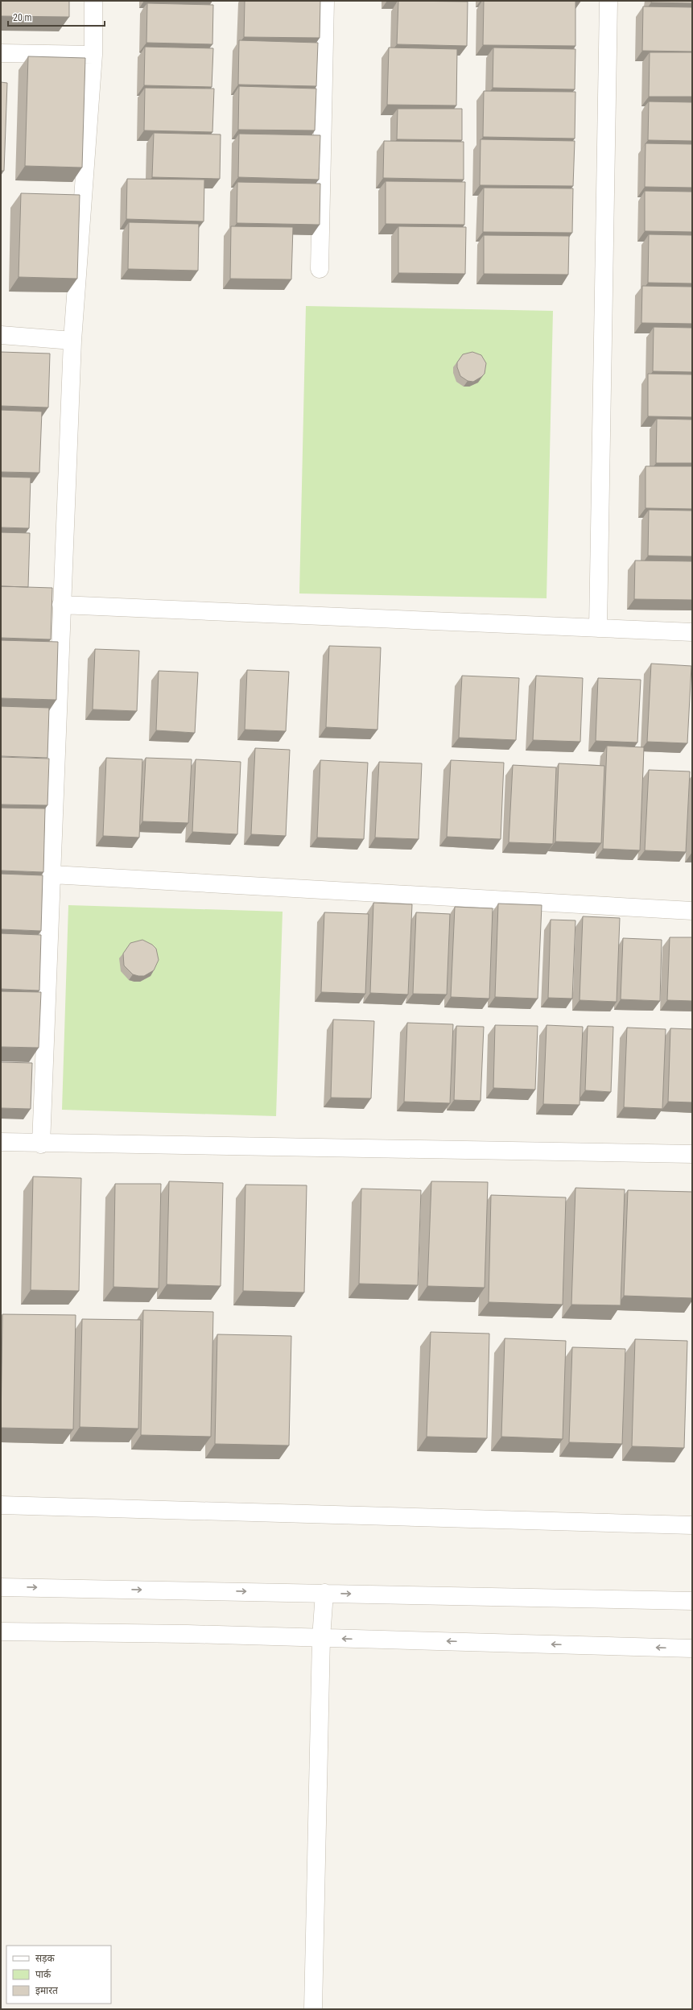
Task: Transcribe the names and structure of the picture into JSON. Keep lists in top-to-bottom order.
{
  "legend": ["सड़क", "पार्क", "इमारत"],
  "scale_bar": "20 m"
}
